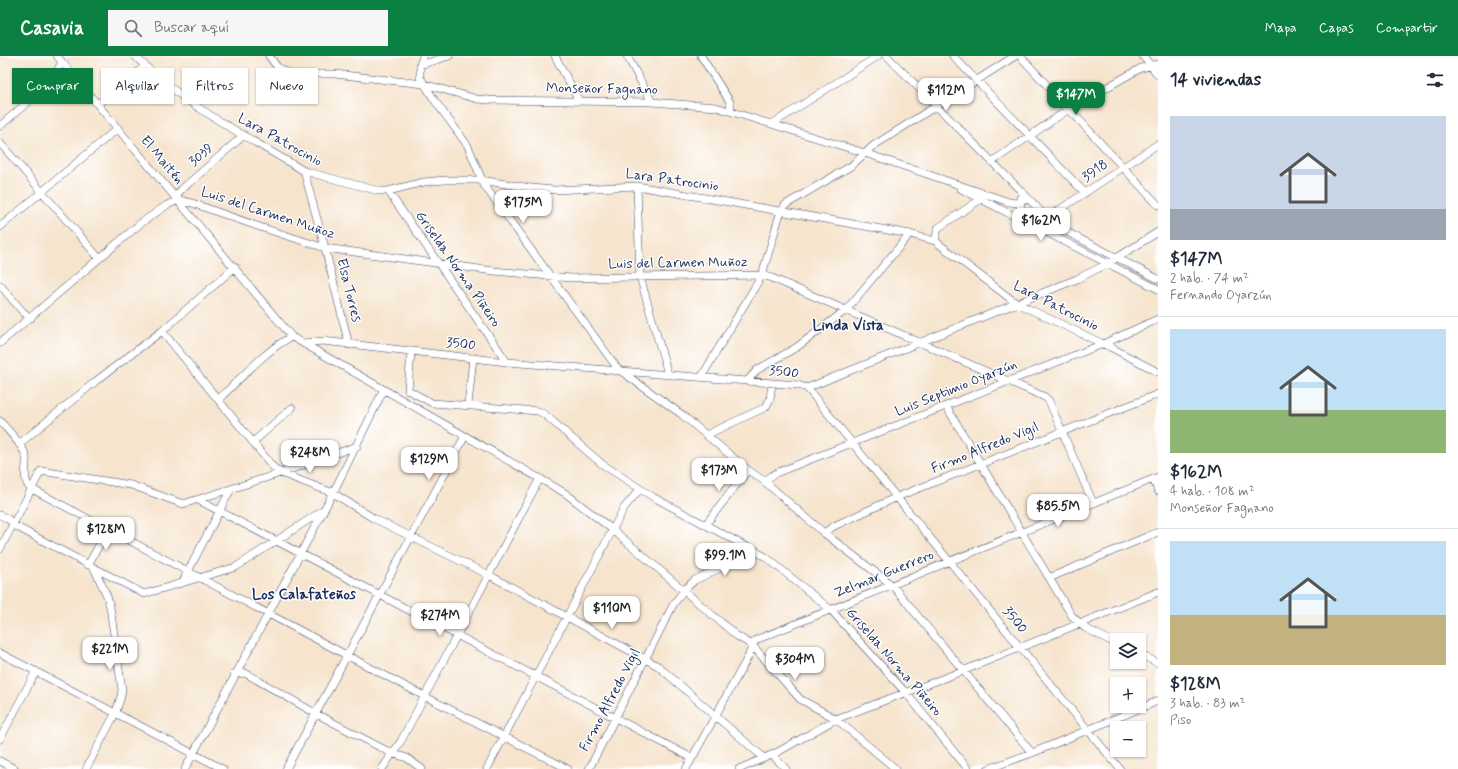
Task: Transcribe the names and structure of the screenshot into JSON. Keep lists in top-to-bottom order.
{
  "streets": {
    "street": [
      "Monseñor Fagnano",
      "Lara Patrocinio",
      "3039",
      "El Maitén",
      "3918",
      "Luis del Carmen Muñoz",
      "Griselda Norma Piñeiro",
      "Elsa Torres",
      "3500",
      "Luis Septimio Oyarzún",
      "Firmo Alfredo Vigil",
      "Zelmar Guerrero"
    ]
  },
  "crossings": [
    ["Lara Patrocinio", "3039"],
    ["Lara Patrocinio", "Griselda Norma Piñeiro"],
    ["Lara Patrocinio", "Elsa Torres"],
    ["Lara Patrocinio", "Luis Septimio Oyarzún"],
    ["3039", "El Maitén"],
    ["3039", "Luis del Carmen Muñoz"],
    ["El Maitén", "Luis del Carmen Muñoz"],
    ["Luis del Carmen Muñoz", "Griselda Norma Piñeiro"],
    ["Luis del Carmen Muñoz", "Elsa Torres"],
    ["Luis del Carmen Muñoz", "Luis Septimio Oyarzún"],
    ["Luis del Carmen Muñoz", "Firmo Alfredo Vigil"],
    ["Luis del Carmen Muñoz", "Zelmar Guerrero"],
    ["Griselda Norma Piñeiro", "3500"],
    ["Griselda Norma Piñeiro", "Firmo Alfredo Vigil"],
    ["Griselda Norma Piñeiro", "Zelmar Guerrero"],
    ["Elsa Torres", "3500"],
    ["3500", "Luis Septimio Oyarzún"],
    ["3500", "Firmo Alfredo Vigil"],
    ["3500", "Zelmar Guerrero"]
  ],
  "districts": ["Linda Vista", "Los Calafateños"],
  "page": {
    "header": "Casavia",
    "search": "Buscar aquí",
    "nav": ["Mapa", "Capas", "Compartir"],
    "heading": "14 viviendas",
    "chip": [
      "Comprar",
      "Alquilar",
      "Filtros",
      "Nuevo"
    ],
    "price": [
      "$112M",
      "$147M",
      "$175M",
      "$162M",
      "$248M",
      "$129M",
      "$173M",
      "$85.5M",
      "$128M",
      "$99.1M",
      "$110M",
      "$274M",
      "$221M",
      "$304M"
    ],
    "list": [
      {
        "name": "$147M",
        "note": "2 hab. · 74 m² · Fernando Oyarzún"
      },
      {
        "name": "$162M",
        "note": "4 hab. · 108 m² · Monseñor Fagnano"
      },
      {
        "name": "$128M",
        "note": "3 hab. · 83 m² · Piso"
      }
    ],
    "map_buttons": ["+", "−"]
  }
}
